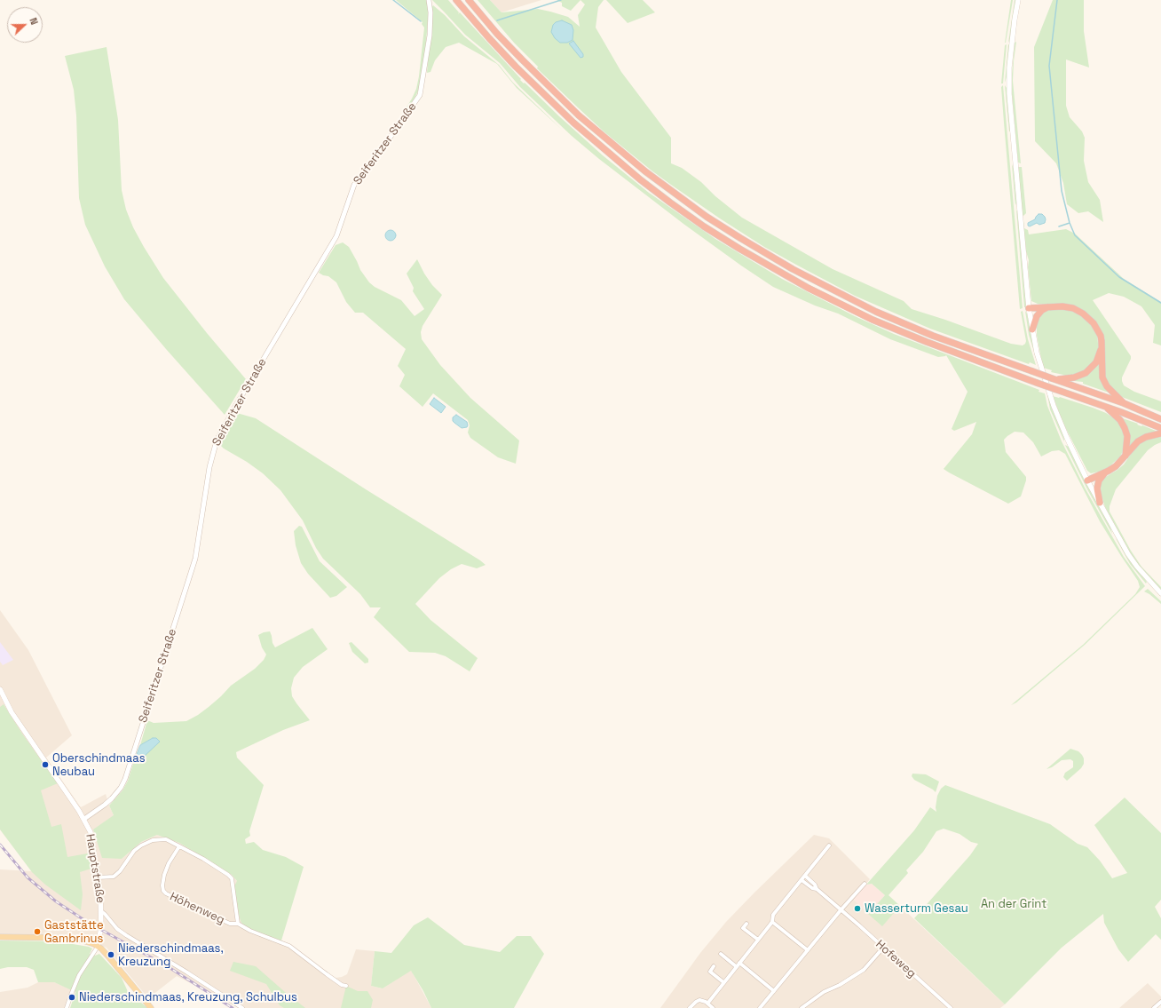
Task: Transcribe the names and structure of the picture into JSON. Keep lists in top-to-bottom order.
{
  "streets": {
    "main road": ["Hauptstraße"],
    "street": ["Seiferitzer Straße", "Höhenweg", "Hofeweg"]
  },
  "crossings": [
    ["Seiferitzer Straße", "Hauptstraße"]
  ],
  "parks": ["An der Grint"],
  "places": [
    "Oberschindmaas Neubau",
    "Wasserturm Gesau",
    "Gaststätte Gambrinus",
    "Niederschindmaas, Kreuzung",
    "Niederschindmaas, Kreuzung, Schulbus"
  ],
  "north": "right"
}
